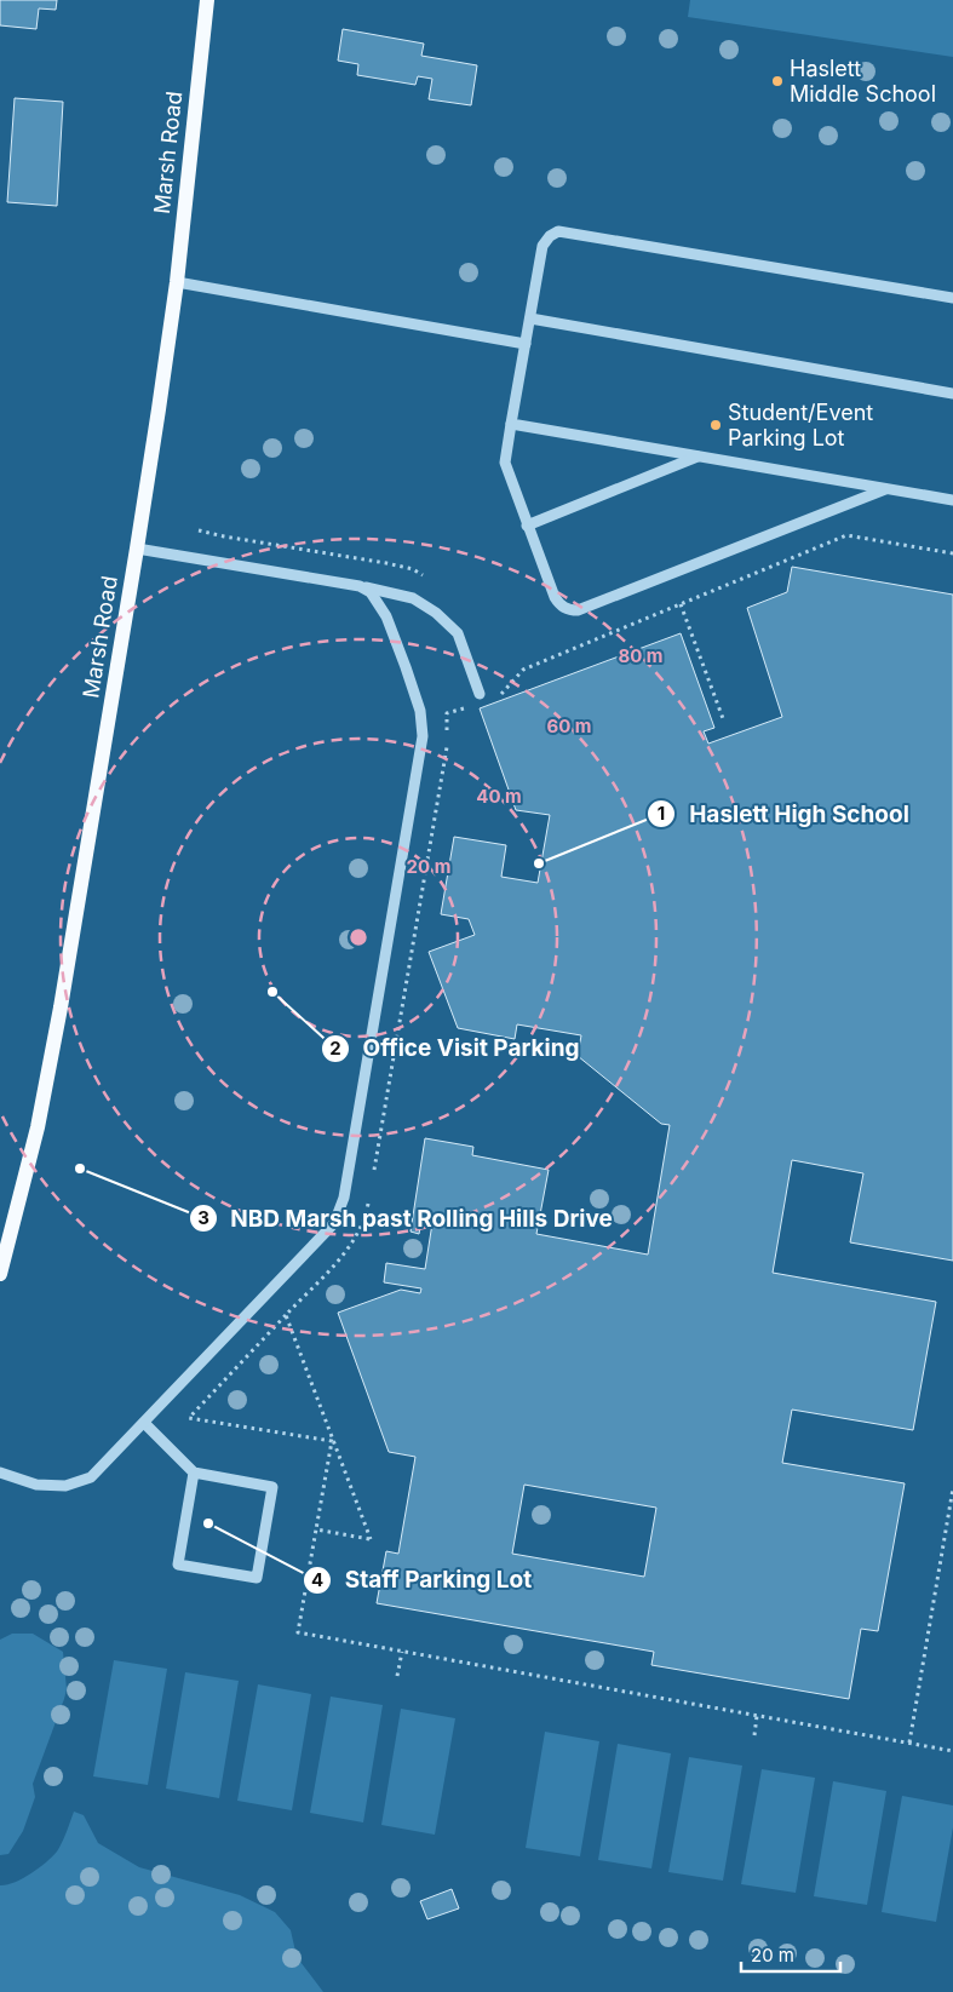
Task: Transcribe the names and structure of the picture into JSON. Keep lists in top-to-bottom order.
{
  "streets": {
    "main road": ["Marsh Road"]
  },
  "places": [
    "Haslett Middle School",
    "Student/Event Parking Lot",
    "Haslett High School",
    "Office Visit Parking",
    "NBD Marsh past Rolling Hills Drive",
    "Staff Parking Lot"
  ],
  "scale_bar": "20 m",
  "rings": [
    "80 m",
    "60 m",
    "40 m",
    "20 m"
  ]
}
